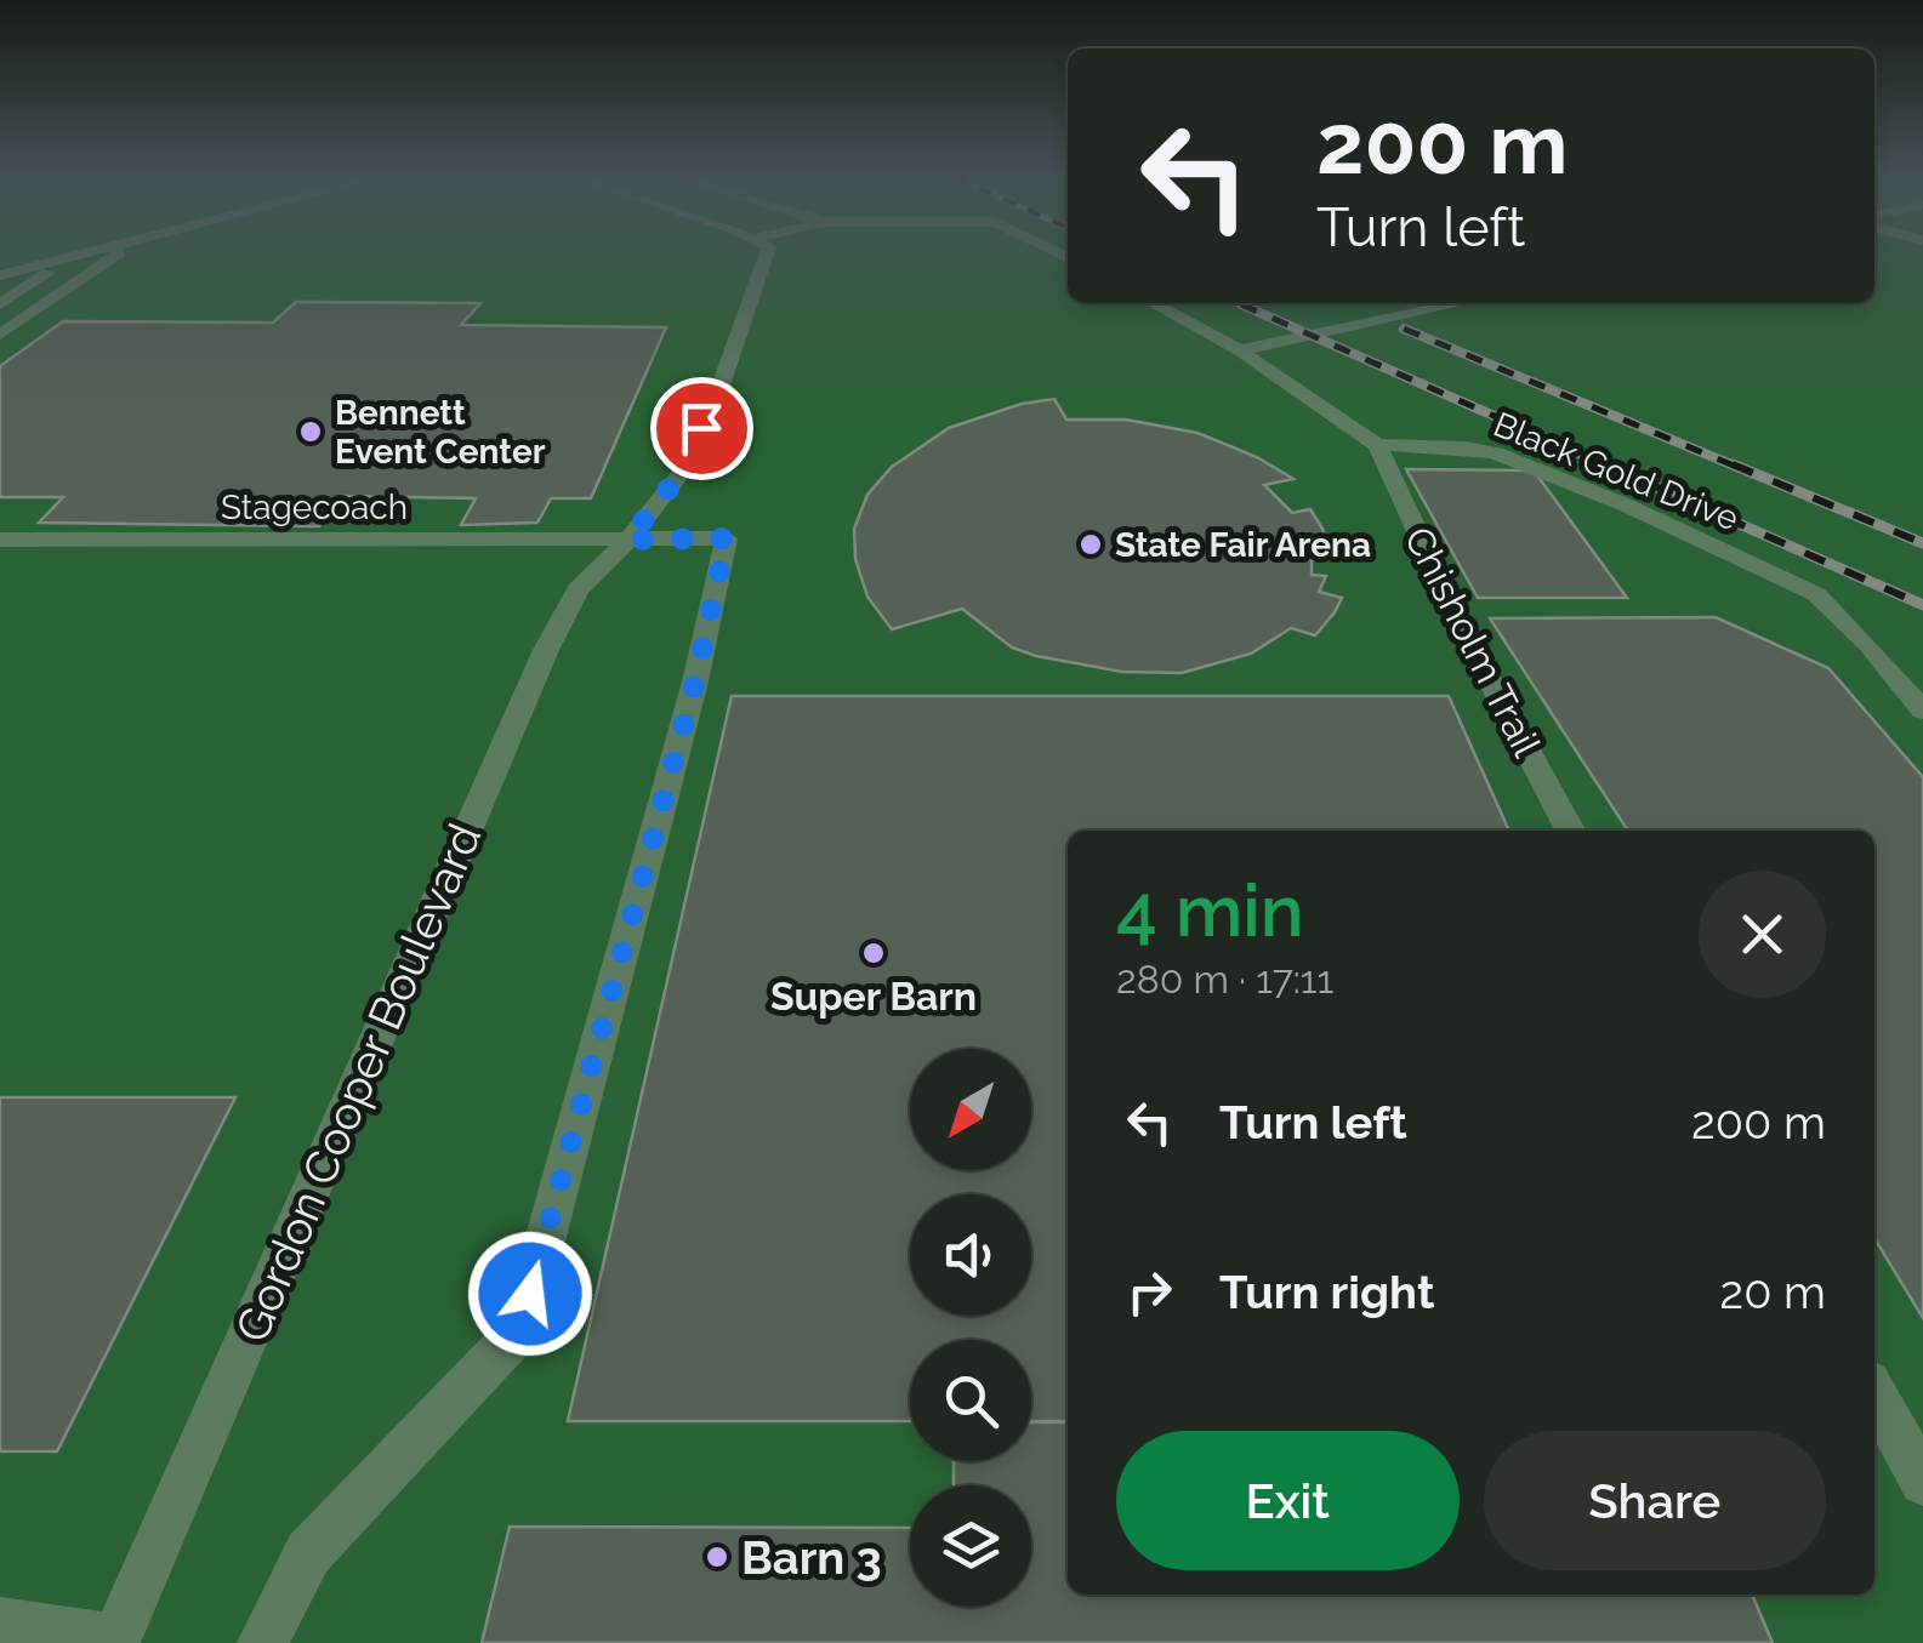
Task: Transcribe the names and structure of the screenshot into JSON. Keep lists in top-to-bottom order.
{
  "streets": {
    "street": [
      "Black Gold Drive",
      "Stagecoach",
      "Chisholm Trail",
      "Gordon Cooper Boulevard"
    ]
  },
  "crossings": [
    ["Black Gold Drive", "Chisholm Trail"],
    ["Stagecoach", "Gordon Cooper Boulevard"]
  ],
  "places": [
    "Bennett Event Center",
    "State Fair Arena",
    "Super Barn",
    "Barn 3"
  ],
  "north": "bottom left",
  "page": {
    "turn": ["200 m", "Turn left"],
    "heading": ["4 min", "280 m · 17:11"],
    "list": [
      {
        "name": "Turn left",
        "value": "200 m"
      },
      {
        "name": "Turn right",
        "value": "20 m"
      }
    ],
    "buttons": ["Exit", "Share"]
  }
}
